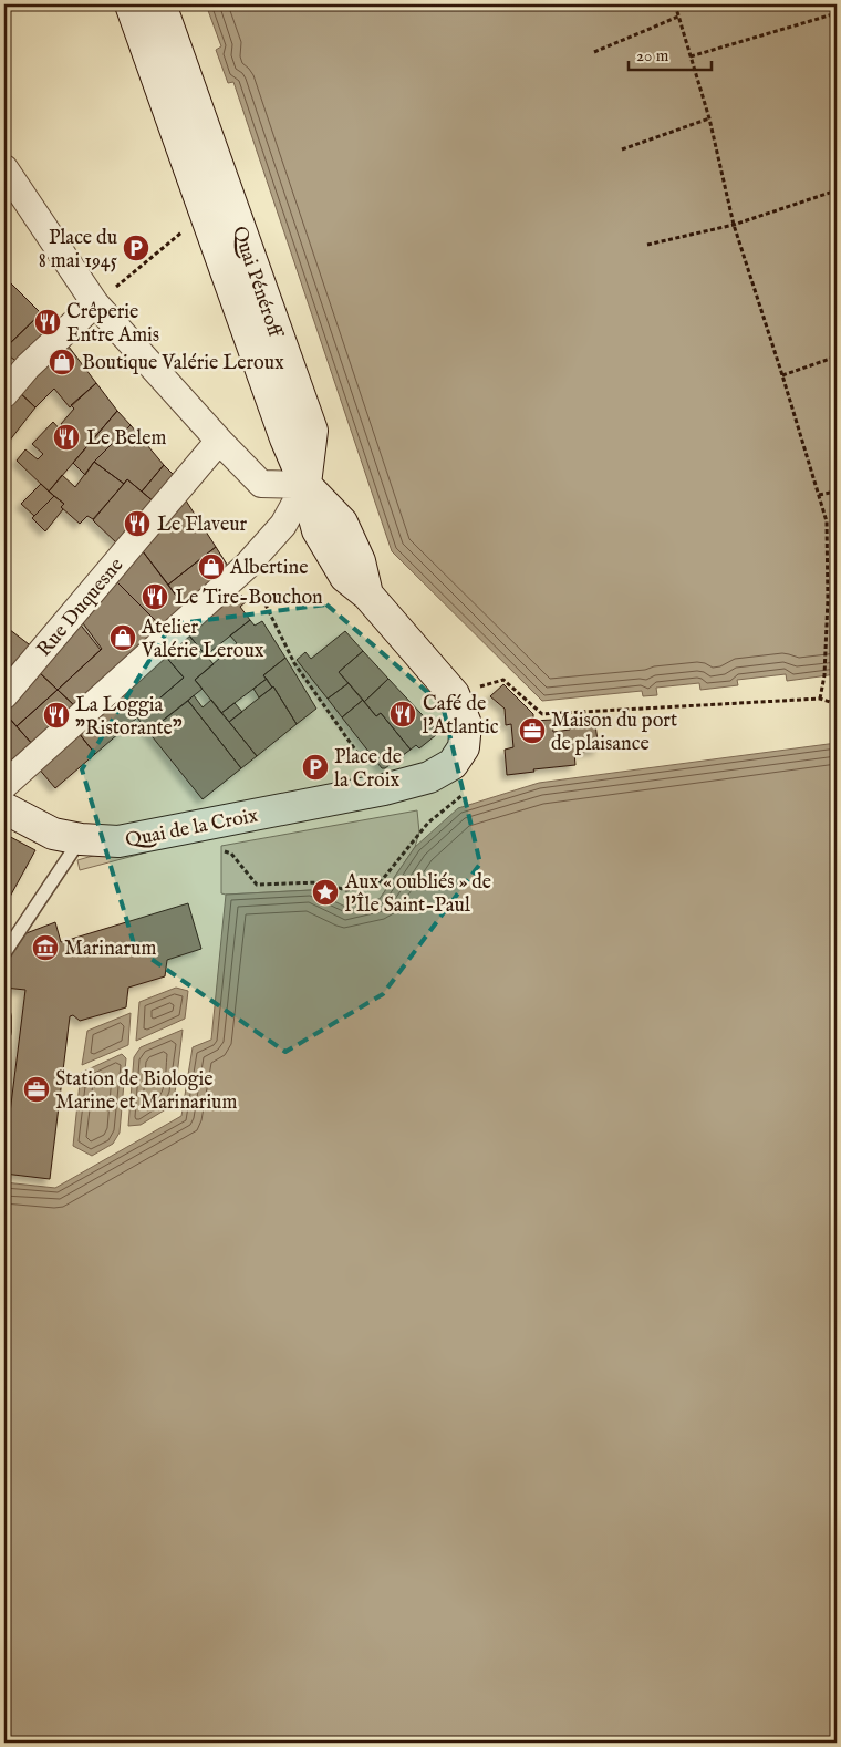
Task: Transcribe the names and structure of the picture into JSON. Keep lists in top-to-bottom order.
{
  "streets": {
    "main road": ["Quai Pénéroff", "Quai de la Croix"],
    "street": ["Rue Duquesne"]
  },
  "places": {
    "parking": ["Place du 8 mai 1945", "Place de la Croix"],
    "restaurant": [
      "Crêperie Entre Amis",
      "Le Belem",
      "Le Flaveur",
      "Le Tire-Bouchon",
      "Café de l'Atlantic",
      "La Loggia \"Ristorante\""
    ],
    "shop": ["Boutique Valérie Leroux", "Albertine", "Atelier Valérie Leroux"],
    "office": ["Maison du port de plaisance", "Station de Biologie Marine et Marinarium"],
    "place": ["Aux « oubliés » de l'Île Saint-Paul"],
    "museum": ["Marinarum"]
  },
  "scale_bar": "20 m"
}
